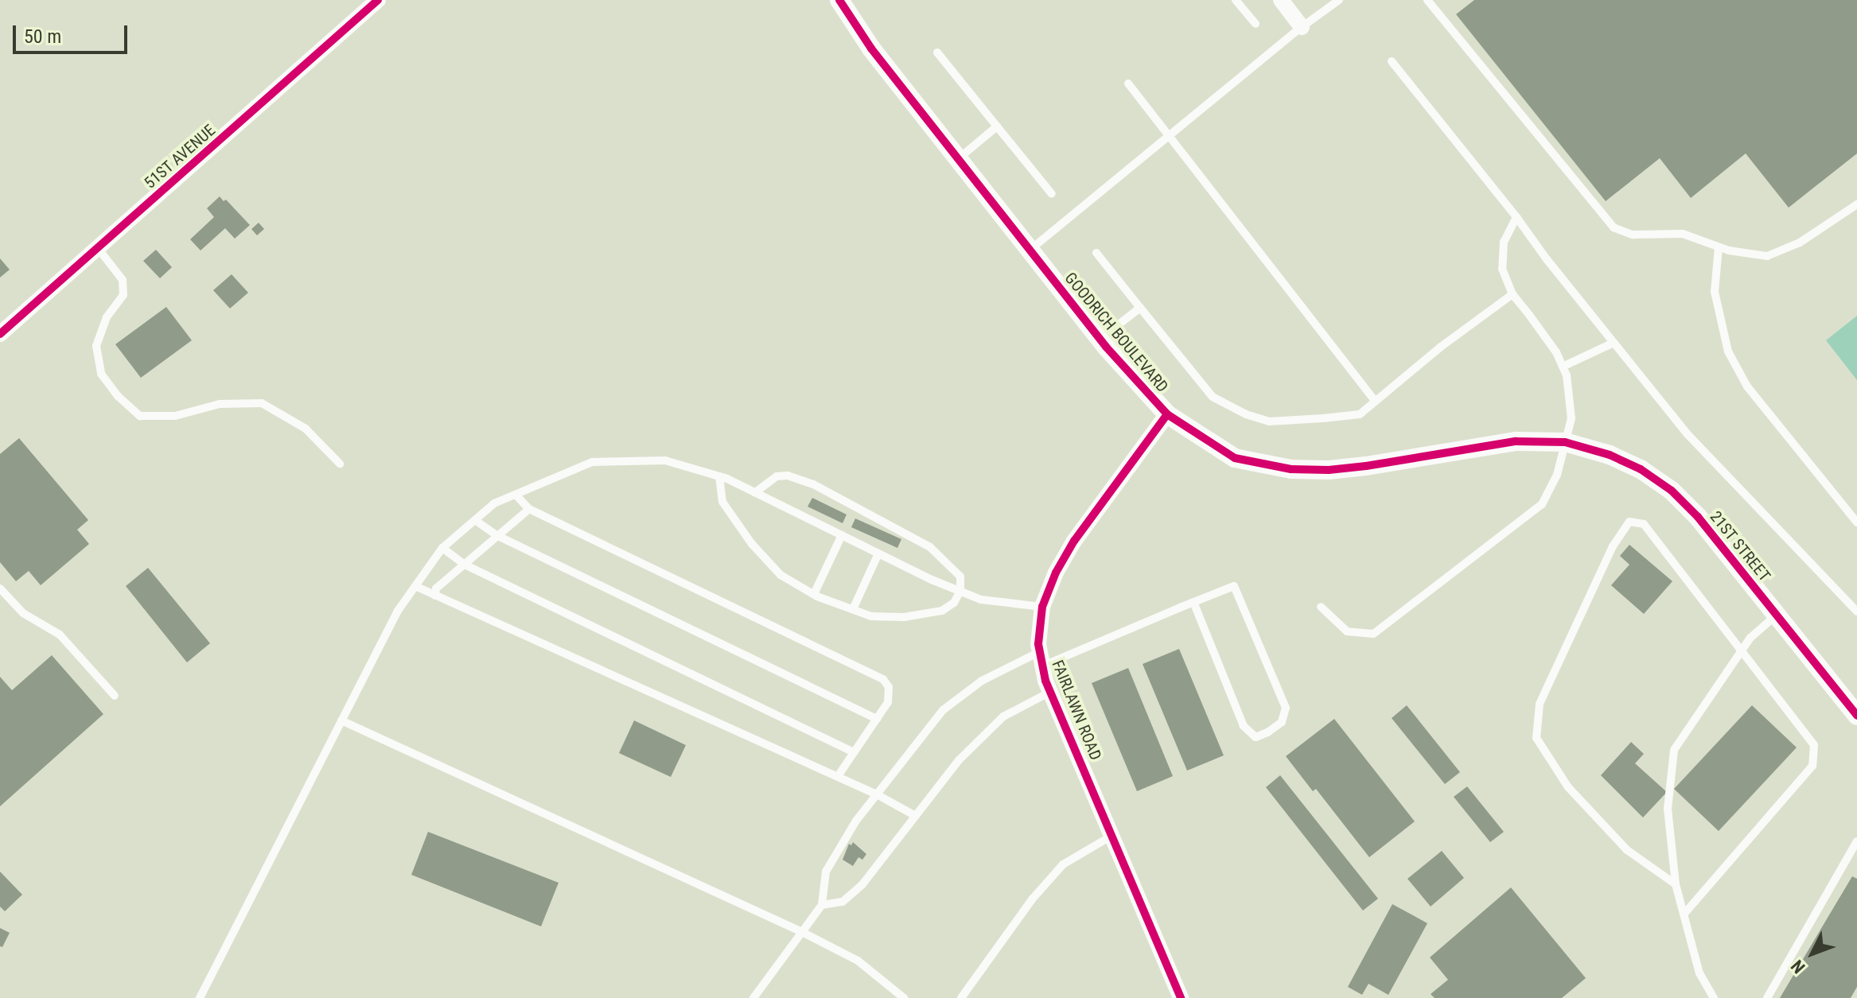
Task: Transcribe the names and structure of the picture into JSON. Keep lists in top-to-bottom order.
{
  "streets": {
    "street": [
      "51ST AVENUE",
      "GOODRICH BOULEVARD",
      "21ST STREET",
      "FAIRLAWN ROAD"
    ]
  },
  "crossings": [
    ["GOODRICH BOULEVARD", "21ST STREET"],
    ["GOODRICH BOULEVARD", "FAIRLAWN ROAD"]
  ],
  "scale_bar": "50 m",
  "north": "bottom left"
}
